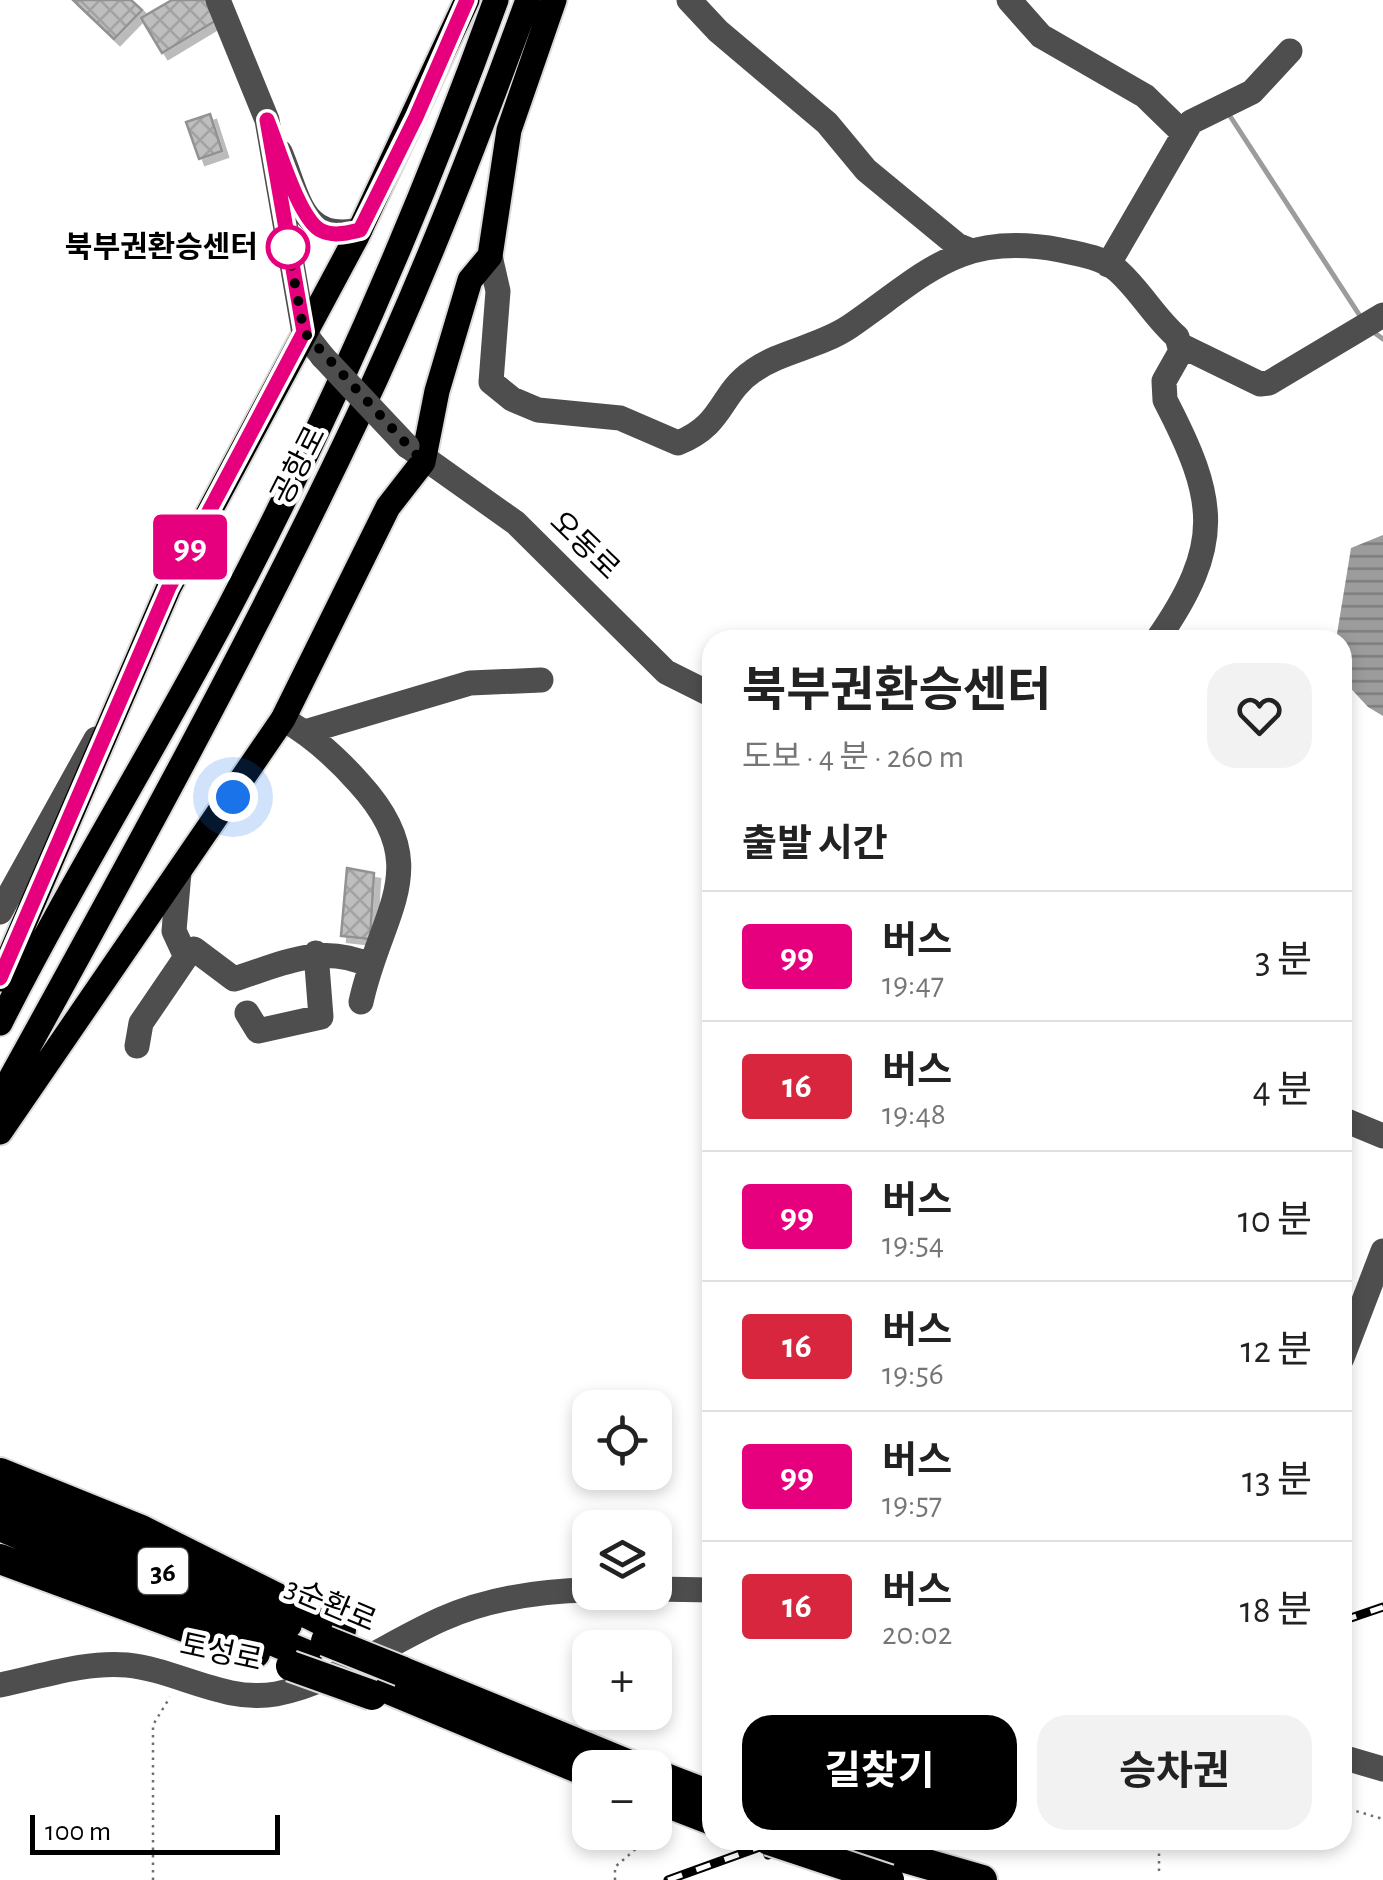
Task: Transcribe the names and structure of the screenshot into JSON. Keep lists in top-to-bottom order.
{
  "streets": {
    "highway": ["36", "3순환로"],
    "main road": ["공항로"],
    "street": ["오동로", "토성로"]
  },
  "places": ["북부권환승센터"],
  "lines": ["bus line 99"],
  "scale_bar": "100 m",
  "page": {
    "on_map": "99",
    "heading": [
      ["북부권환승센터", "도보 · 4 분 · 260 m"],
      "출발 시간"
    ],
    "list": [
      {
        "mark": "99",
        "name": "버스",
        "note": "19:47",
        "value": "3 분"
      },
      {
        "mark": "16",
        "name": "버스",
        "note": "19:48",
        "value": "4 분"
      },
      {
        "mark": "99",
        "name": "버스",
        "note": "19:54",
        "value": "10 분"
      },
      {
        "mark": "16",
        "name": "버스",
        "note": "19:56",
        "value": "12 분"
      },
      {
        "mark": "99",
        "name": "버스",
        "note": "19:57",
        "value": "13 분"
      },
      {
        "mark": "16",
        "name": "버스",
        "note": "20:02",
        "value": "18 분"
      }
    ],
    "map_buttons": ["+", "−"],
    "buttons": ["길찾기", "승차권"],
    "scale": "100 m"
  }
}
